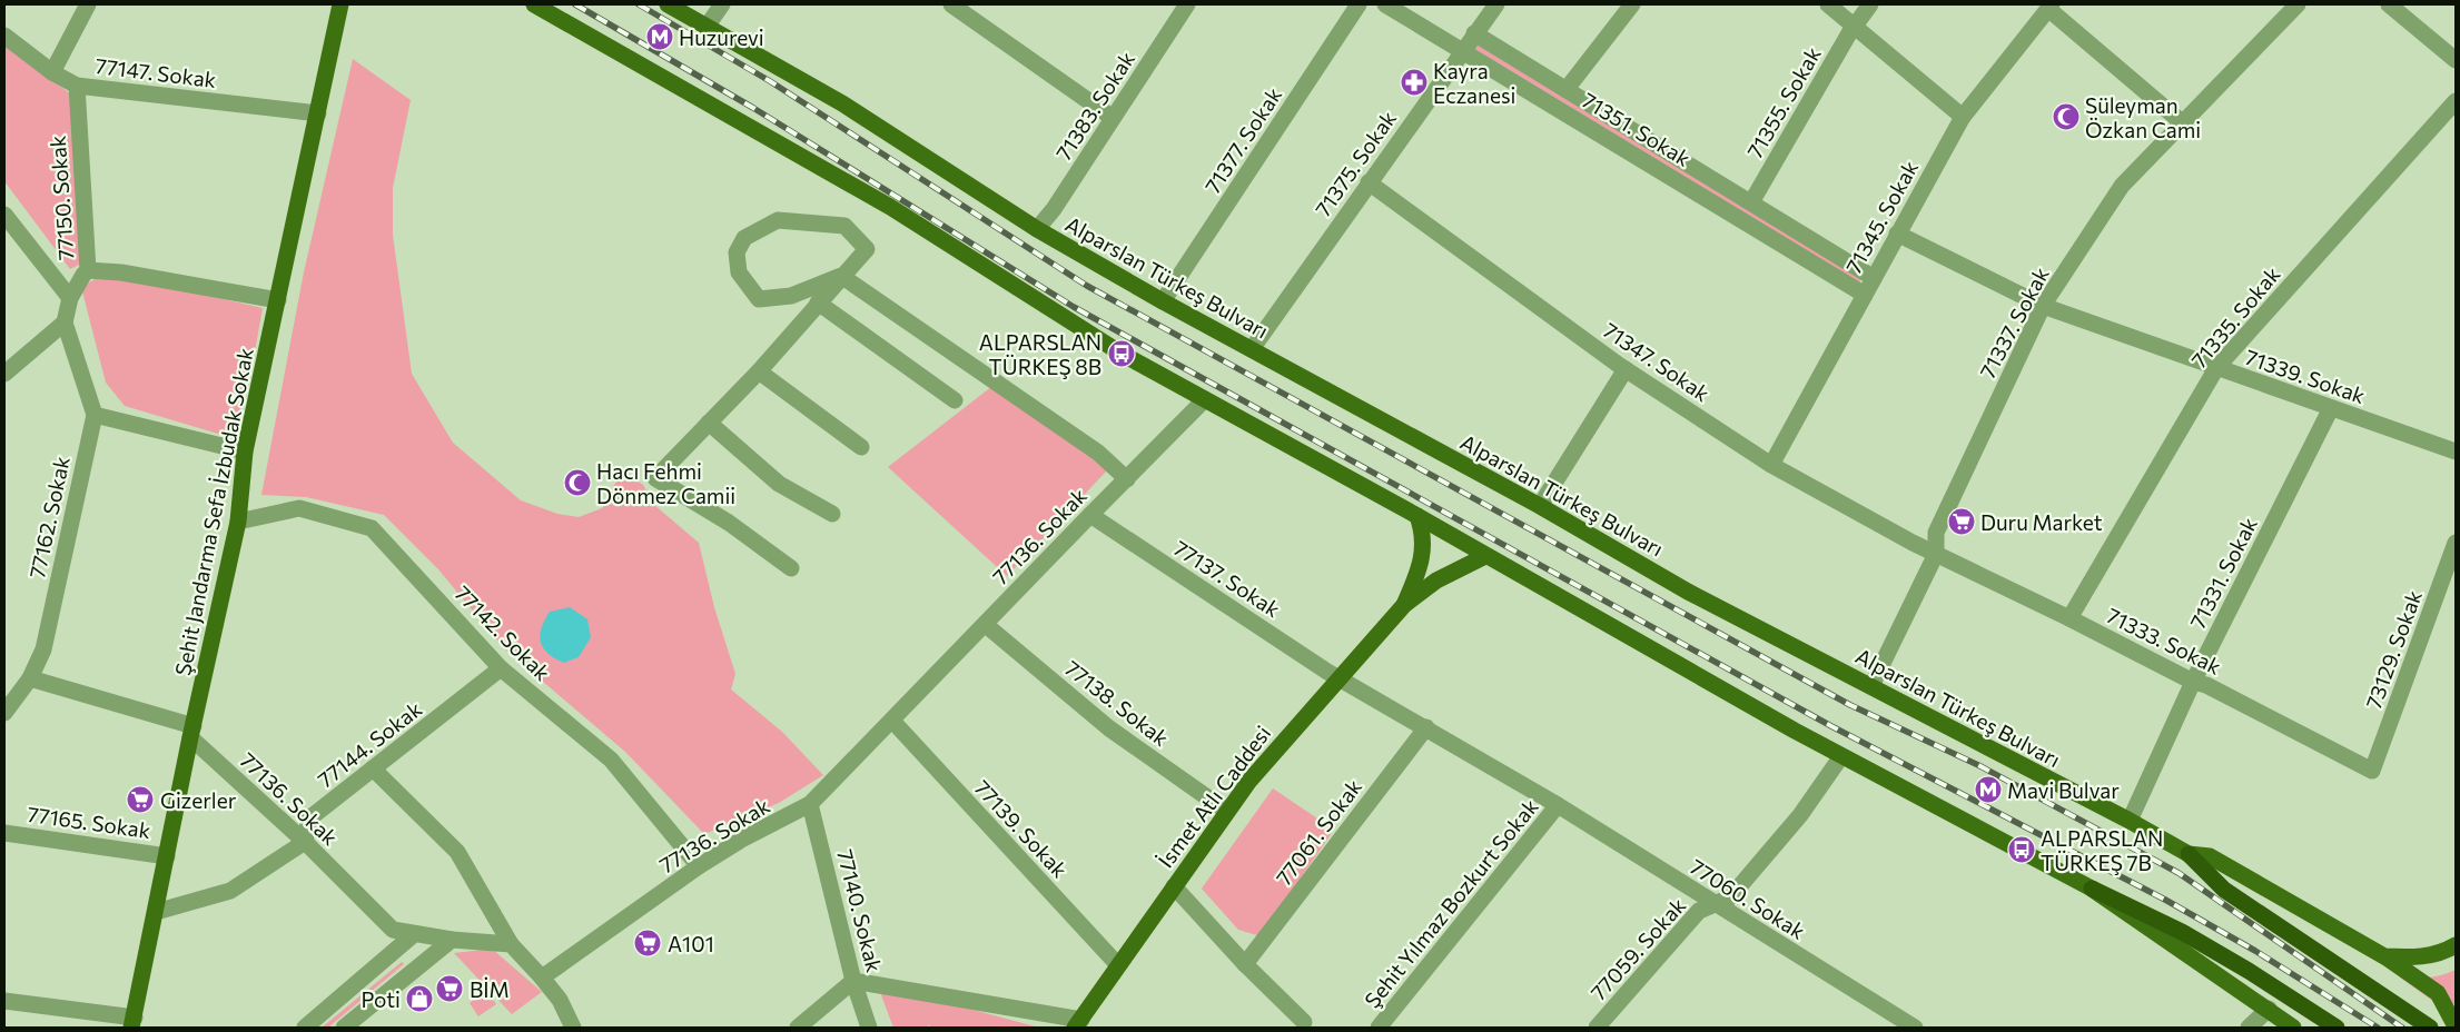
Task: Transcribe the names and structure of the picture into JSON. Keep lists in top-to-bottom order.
{
  "streets": {
    "highway": ["Alparslan Türkeş Bulvarı"],
    "main road": ["Şehit Jandarma Sefa İzbudak Sokak", "İsmet Atlı Caddesi"],
    "street": [
      "77147. Sokak",
      "71355. Sokak",
      "71383. Sokak",
      "71351. Sokak",
      "71377. Sokak",
      "71375. Sokak",
      "77150. Sokak",
      "71345. Sokak",
      "71335. Sokak",
      "71337. Sokak",
      "71347. Sokak",
      "71339. Sokak",
      "77162. Sokak",
      "77136. Sokak",
      "71331. Sokak",
      "77137. Sokak",
      "77142. Sokak",
      "71333. Sokak",
      "73129. Sokak",
      "77138. Sokak",
      "77144. Sokak",
      "77165. Sokak",
      "77139. Sokak",
      "77061. Sokak",
      "77060. Sokak",
      "Şehit Yılmaz Bozkurt Sokak",
      "77140. Sokak",
      "77059. Sokak"
    ]
  },
  "crossings": [
    ["77147. Sokak", "77150. Sokak"],
    ["77147. Sokak", "Şehit Jandarma Sefa İzbudak Sokak"],
    ["71355. Sokak", "71351. Sokak"],
    ["71383. Sokak", "Alparslan Türkeş Bulvarı"],
    ["71351. Sokak", "71375. Sokak"],
    ["71351. Sokak", "71345. Sokak"],
    ["71377. Sokak", "Alparslan Türkeş Bulvarı"],
    ["71375. Sokak", "Alparslan Türkeş Bulvarı"],
    ["71375. Sokak", "71347. Sokak"],
    ["71345. Sokak", "71347. Sokak"],
    ["71345. Sokak", "71339. Sokak"],
    ["Alparslan Türkeş Bulvarı", "71337. Sokak"],
    ["Alparslan Türkeş Bulvarı", "71331. Sokak"],
    ["71335. Sokak", "71339. Sokak"],
    ["71335. Sokak", "71333. Sokak"],
    ["71337. Sokak", "71347. Sokak"],
    ["71337. Sokak", "71339. Sokak"],
    ["71337. Sokak", "71333. Sokak"],
    ["71347. Sokak", "71333. Sokak"],
    ["71339. Sokak", "71331. Sokak"],
    ["Şehit Jandarma Sefa İzbudak Sokak", "77136. Sokak"],
    ["Şehit Jandarma Sefa İzbudak Sokak", "77142. Sokak"],
    ["Şehit Jandarma Sefa İzbudak Sokak", "77165. Sokak"],
    ["77136. Sokak", "77137. Sokak"],
    ["77136. Sokak", "77142. Sokak"],
    ["77136. Sokak", "77138. Sokak"],
    ["77136. Sokak", "77144. Sokak"],
    ["77136. Sokak", "77139. Sokak"],
    ["77136. Sokak", "77140. Sokak"],
    ["71331. Sokak", "71333. Sokak"],
    ["77137. Sokak", "İsmet Atlı Caddesi"],
    ["77137. Sokak", "77061. Sokak"],
    ["77137. Sokak", "77060. Sokak"],
    ["77142. Sokak", "77144. Sokak"],
    ["71333. Sokak", "73129. Sokak"],
    ["77138. Sokak", "İsmet Atlı Caddesi"],
    ["İsmet Atlı Caddesi", "77139. Sokak"],
    ["77061. Sokak", "77060. Sokak"],
    ["77060. Sokak", "Şehit Yılmaz Bozkurt Sokak"],
    ["77060. Sokak", "77059. Sokak"]
  ],
  "places": {
    "metro station": ["Huzurevi", "Mavi Bulvar"],
    "pharmacy": ["Kayra Eczanesi"],
    "mosque": ["Süleyman Özkan Cami", "Hacı Fehmi Dönmez Camii"],
    "bus stop": ["ALPARSLAN TÜRKEŞ 8B", "ALPARSLAN TÜRKEŞ 7B"],
    "supermarket": [
      "Duru Market",
      "Gizerler",
      "A101",
      "BİM"
    ],
    "shop": ["Poti"]
  }
}
